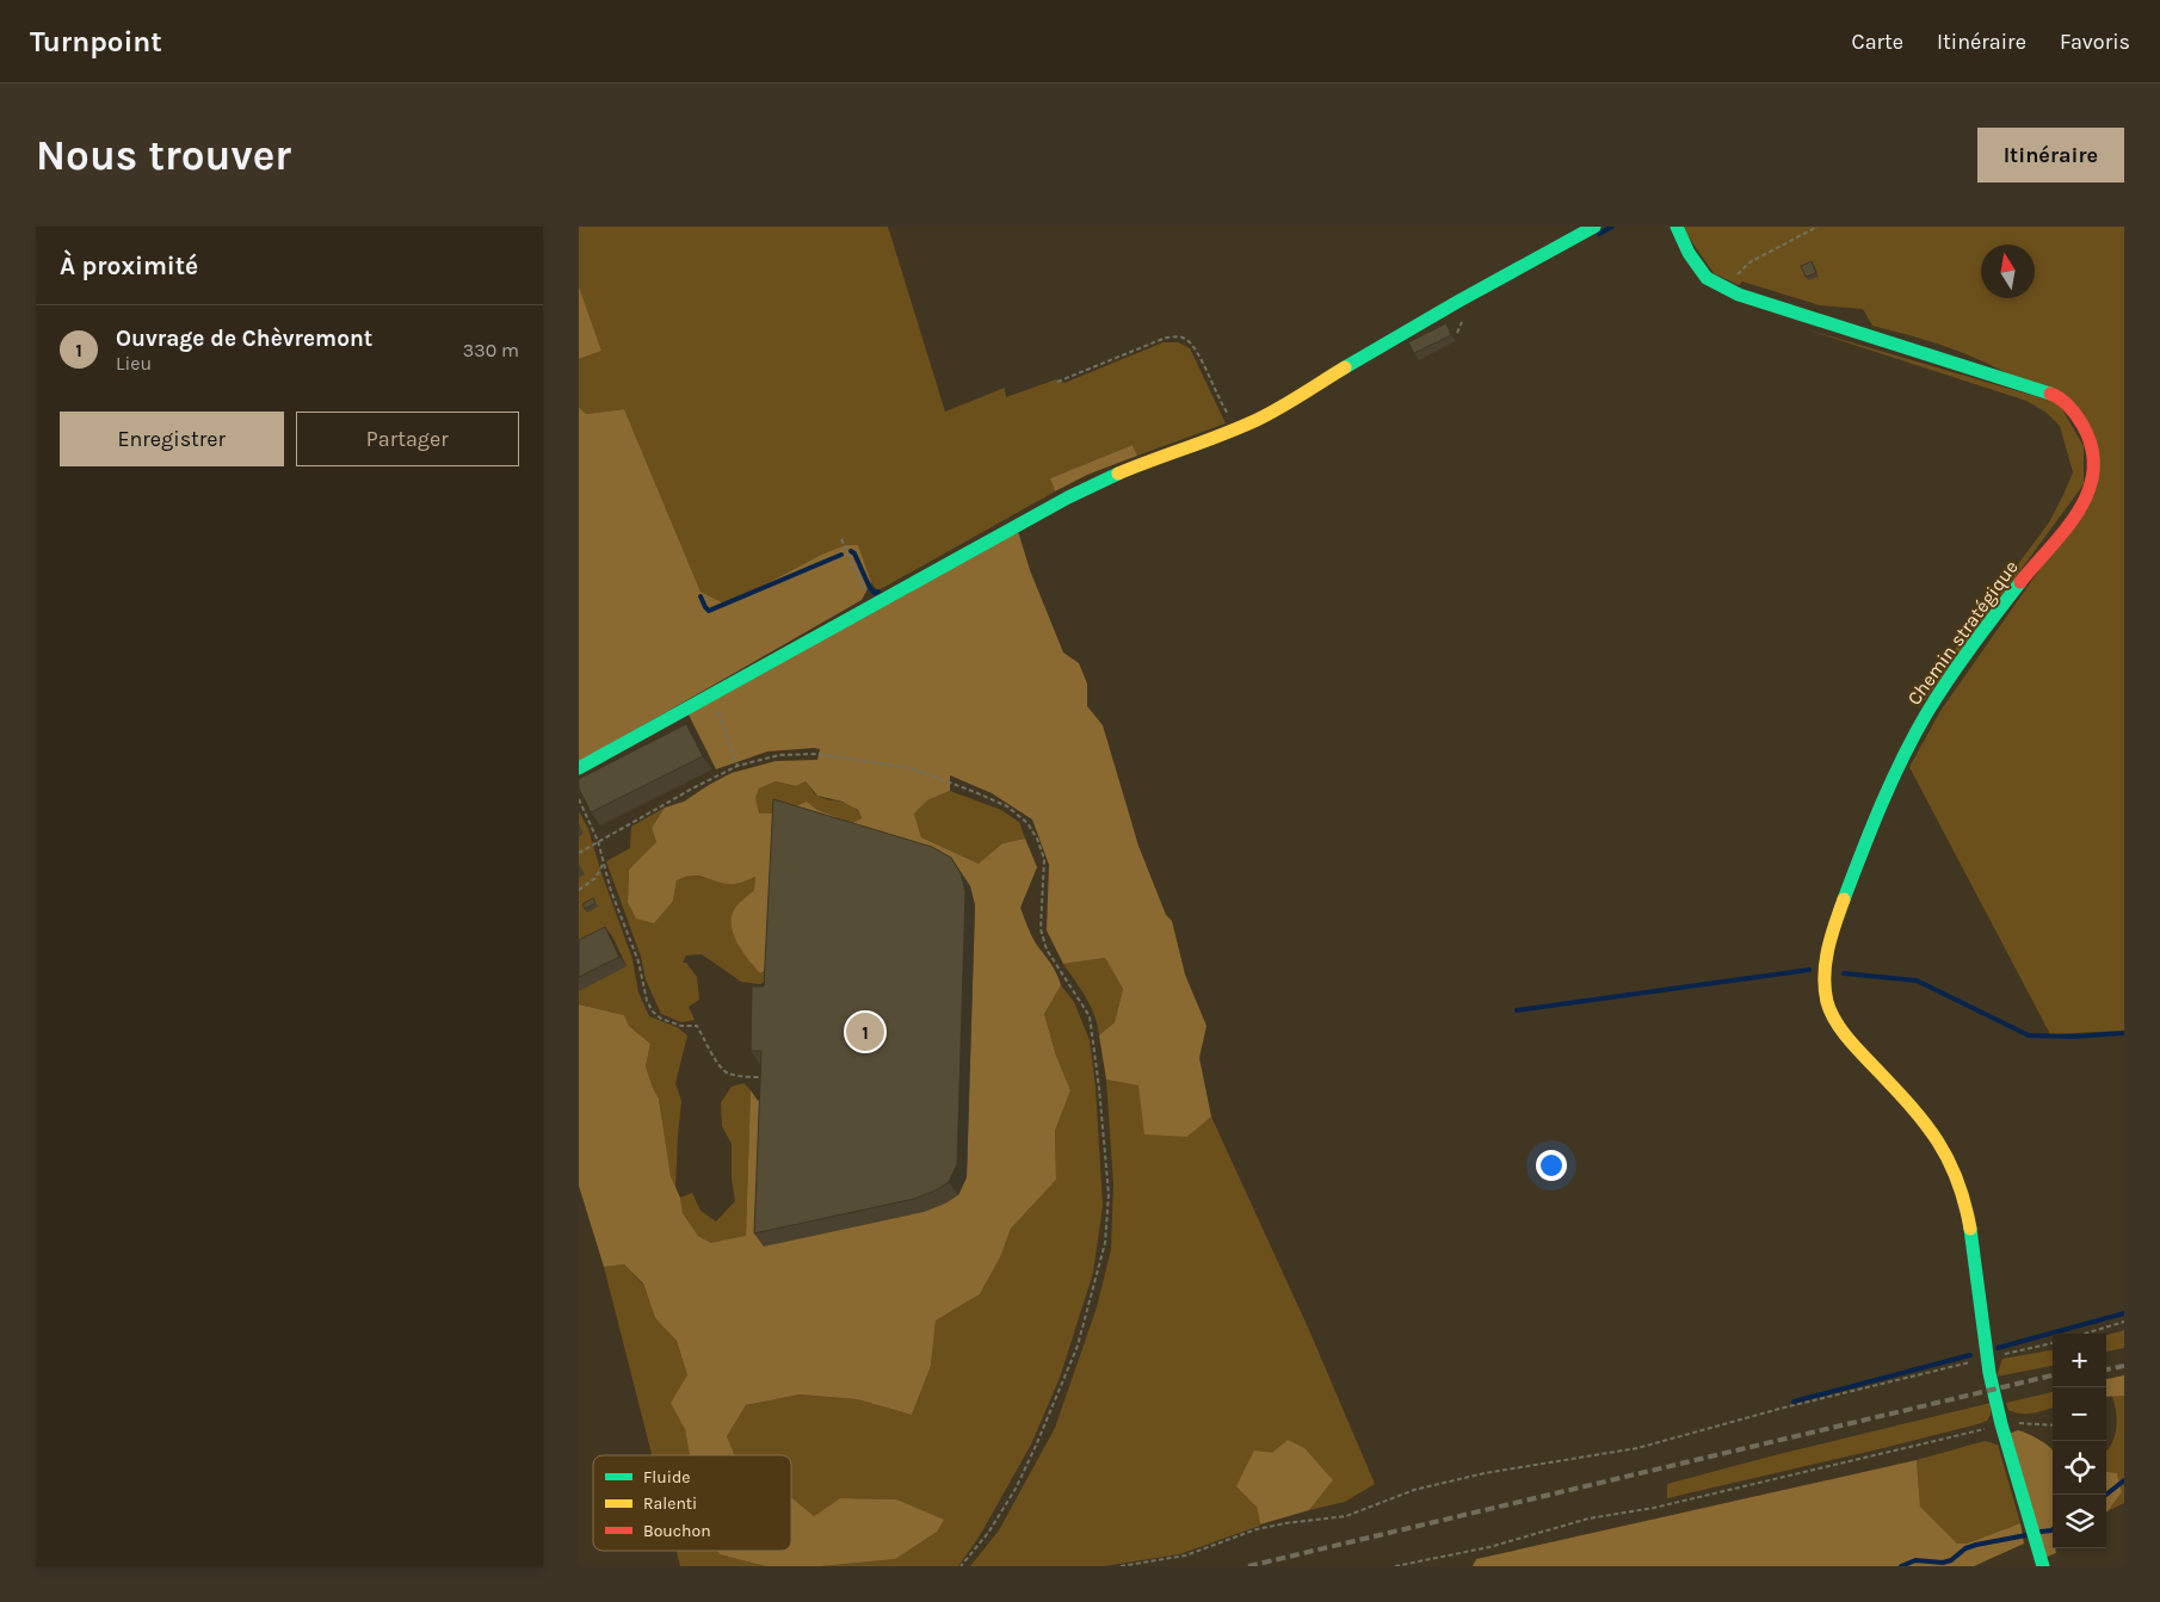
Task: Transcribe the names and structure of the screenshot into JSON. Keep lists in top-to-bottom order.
{
  "streets": {
    "street": ["Chemin stratégique"]
  },
  "legend": ["Fluide", "Ralenti", "Bouchon"],
  "north": "top",
  "page": {
    "header": "Turnpoint",
    "nav": ["Carte", "Itinéraire", "Favoris"],
    "buttons": [
      "Itinéraire",
      ["Enregistrer", "Partager"]
    ],
    "title": "Nous trouver",
    "heading": "À proximité",
    "list": [
      {
        "mark": "1",
        "name": "Ouvrage de Chèvremont",
        "note": "Lieu",
        "value": "330 m"
      }
    ],
    "pins": "1",
    "map_buttons": ["+", "−"]
  }
}
